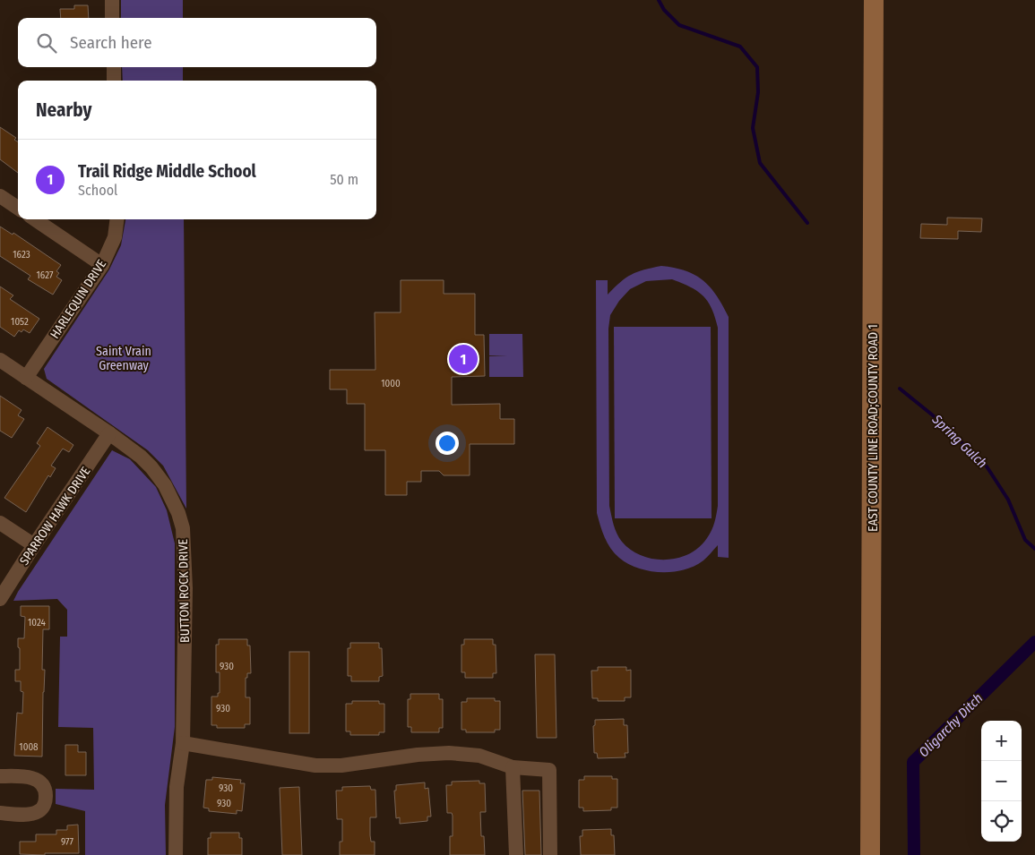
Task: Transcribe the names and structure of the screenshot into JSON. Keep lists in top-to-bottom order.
{
  "streets": {
    "main road": ["EAST COUNTY LINE ROAD;COUNTY ROAD 1"],
    "street": ["HARLEQUIN DRIVE", "SPARROW HAWK DRIVE", "BUTTON ROCK DRIVE"]
  },
  "crossings": [
    ["HARLEQUIN DRIVE", "BUTTON ROCK DRIVE"],
    ["SPARROW HAWK DRIVE", "BUTTON ROCK DRIVE"]
  ],
  "water": ["Spring Gulch", "Oligarchy Ditch"],
  "parks": ["Saint Vrain Greenway"],
  "house_numbers": [
    "1623",
    "1627",
    "1052",
    "1000",
    "1024",
    "930",
    "930",
    "1008",
    "930",
    "930",
    "977"
  ],
  "page": {
    "search": "Search here",
    "heading": "Nearby",
    "list": [
      {
        "mark": "1",
        "name": "Trail Ridge Middle School",
        "note": "School",
        "value": "50 m"
      }
    ],
    "pins": "1",
    "map_buttons": ["+", "−"]
  }
}
